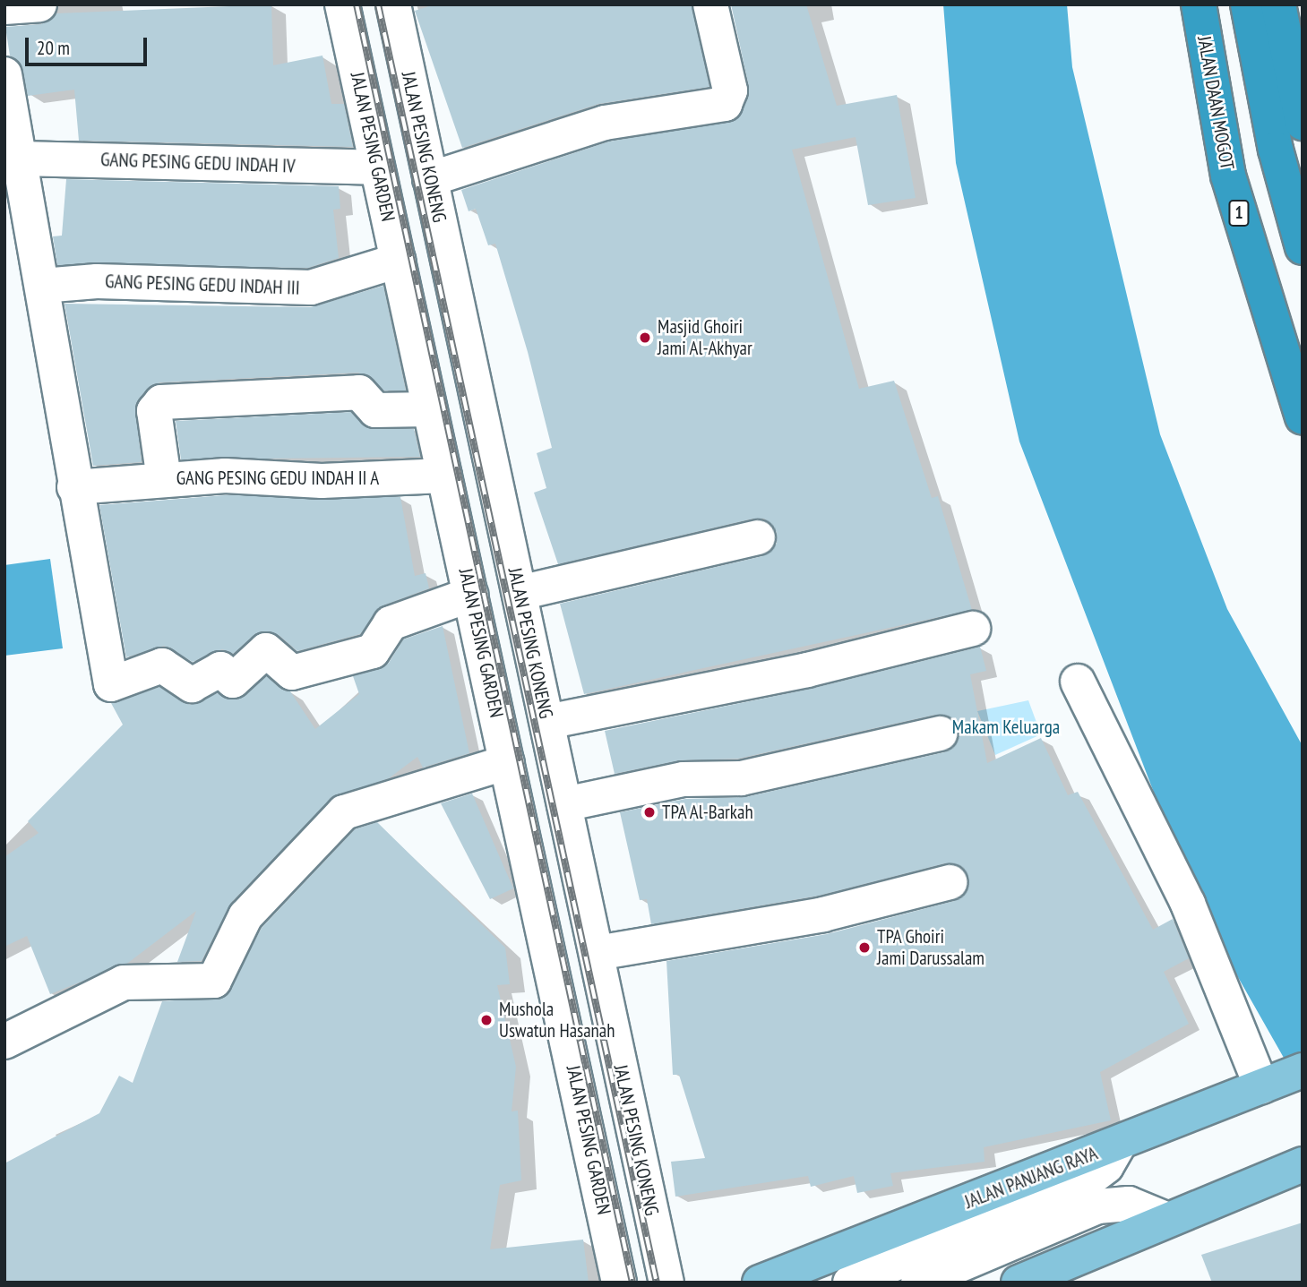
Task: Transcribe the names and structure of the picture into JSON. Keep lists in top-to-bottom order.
{
  "streets": {
    "highway": ["JALAN DAAN MOGOT", "1"],
    "main road": ["JALAN PANJANG RAYA"],
    "street": [
      "JALAN PESING GARDEN",
      "JALAN PESING KONENG",
      "GANG PESING GEDU INDAH IV",
      "GANG PESING GEDU INDAH III",
      "GANG PESING GEDU INDAH II A"
    ]
  },
  "crossings": [
    ["JALAN PESING GARDEN", "GANG PESING GEDU INDAH IV"],
    ["JALAN PESING GARDEN", "GANG PESING GEDU INDAH III"],
    ["JALAN PESING GARDEN", "GANG PESING GEDU INDAH II A"]
  ],
  "parks": ["Makam Keluarga"],
  "places": [
    "Masjid Ghoiri Jami Al-Akhyar",
    "TPA Al-Barkah",
    "TPA Ghoiri Jami Darussalam",
    "Mushola Uswatun Hasanah"
  ],
  "scale_bar": "20 m"
}
